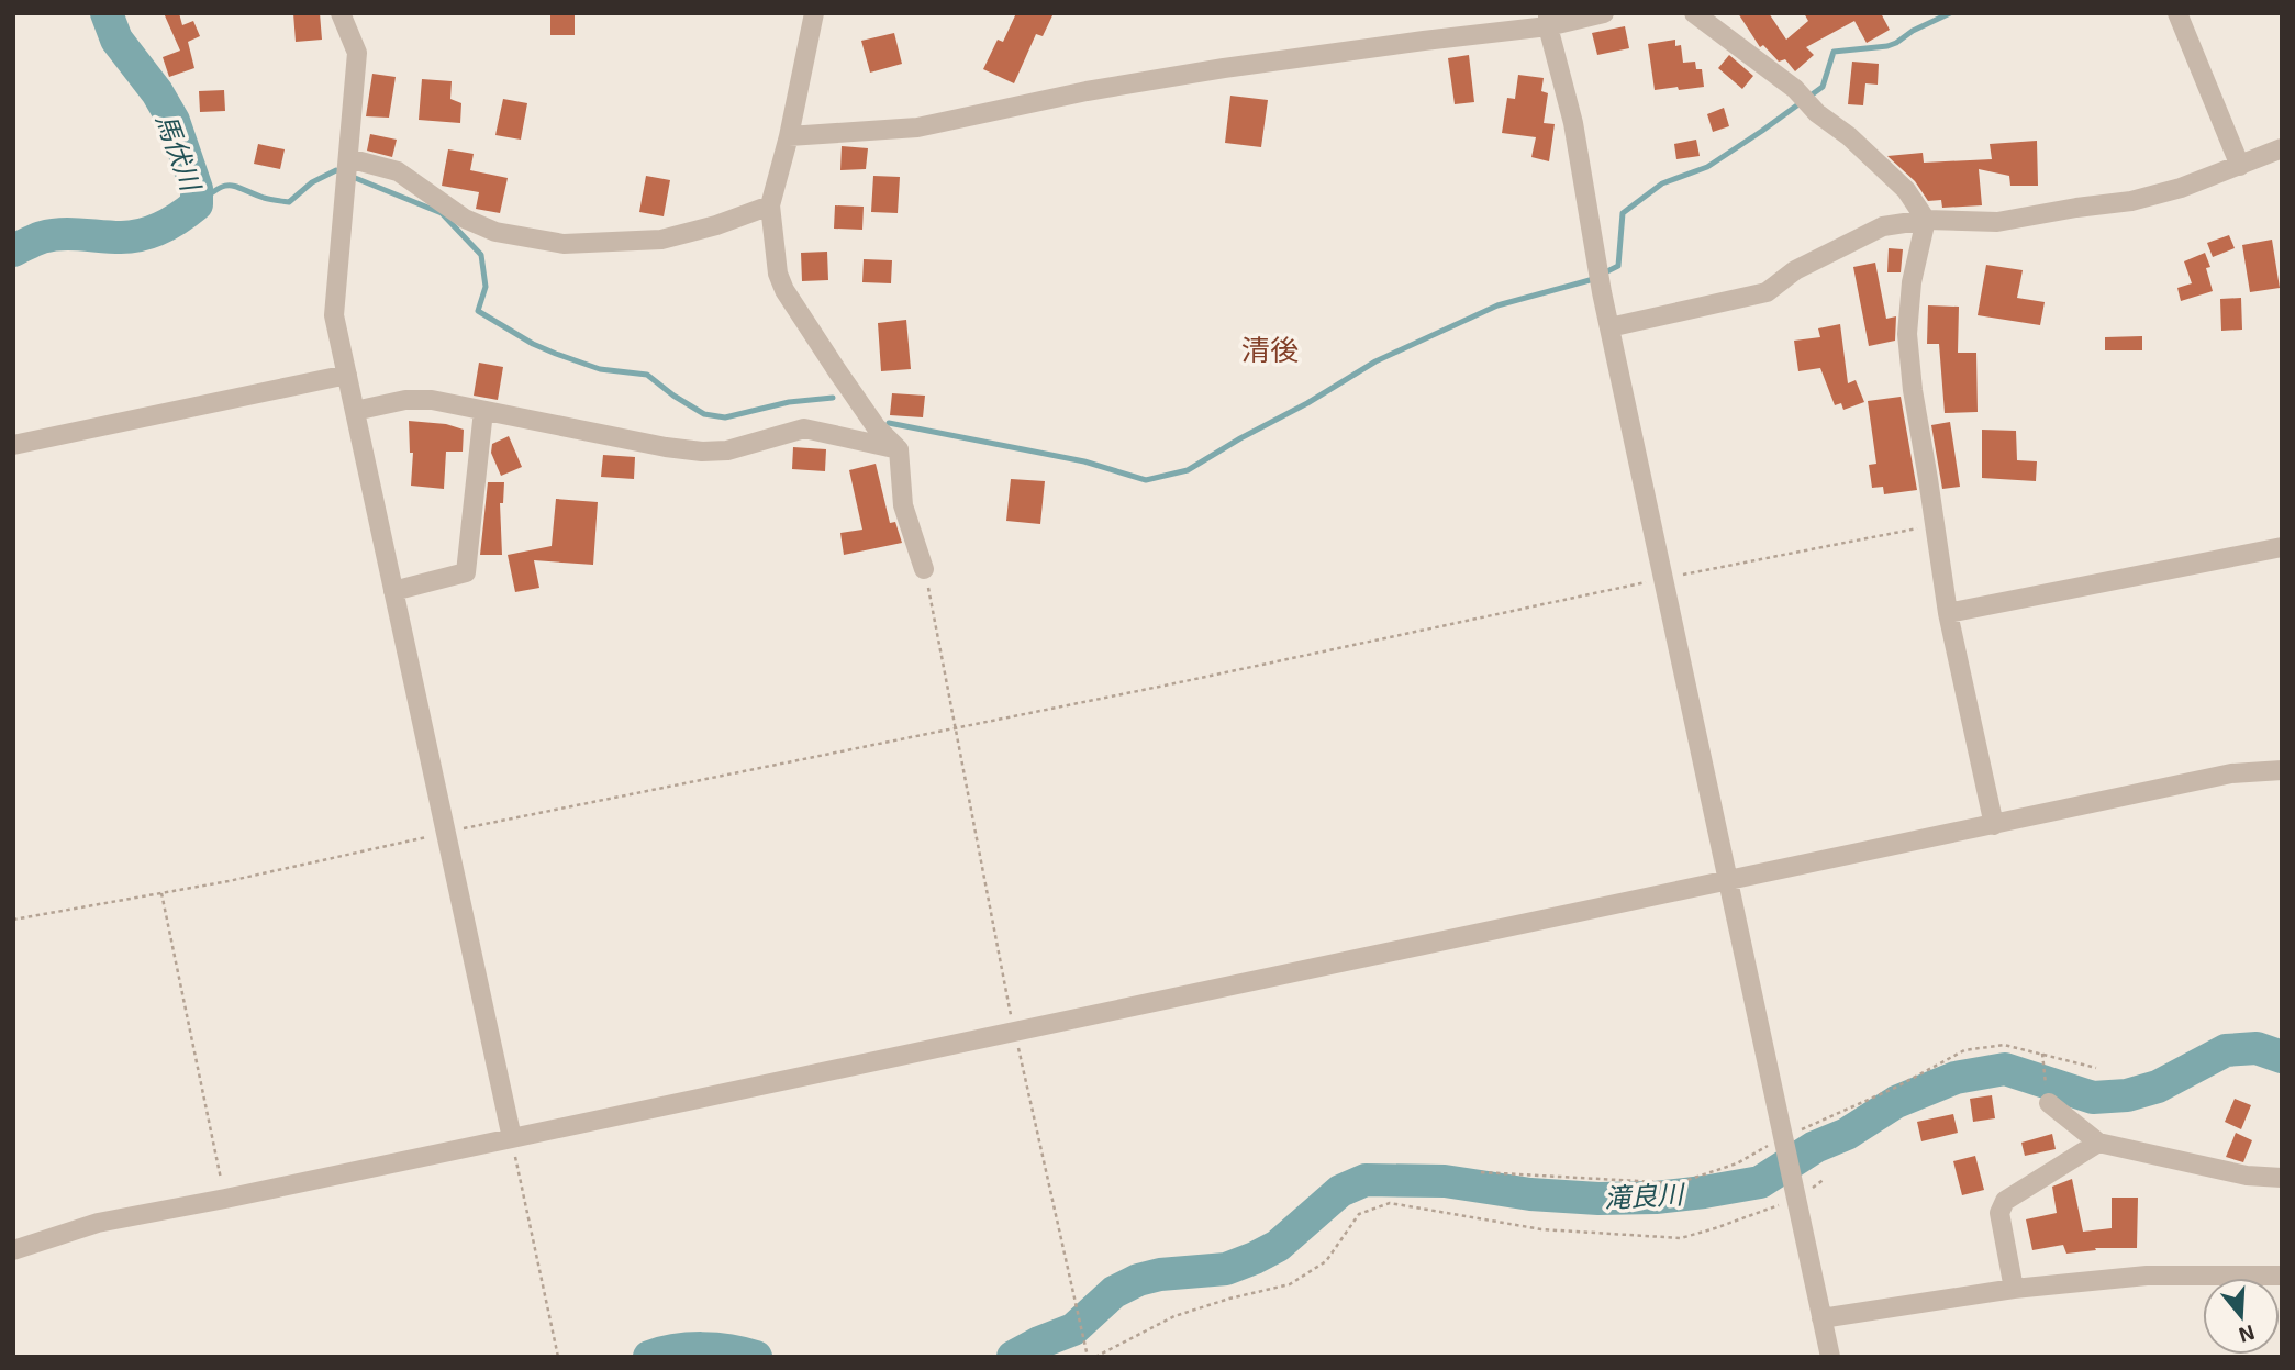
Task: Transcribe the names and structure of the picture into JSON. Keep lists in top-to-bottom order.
{
  "districts": ["清後"],
  "water": ["馬伏川", "滝良川"],
  "north": "bottom"
}
